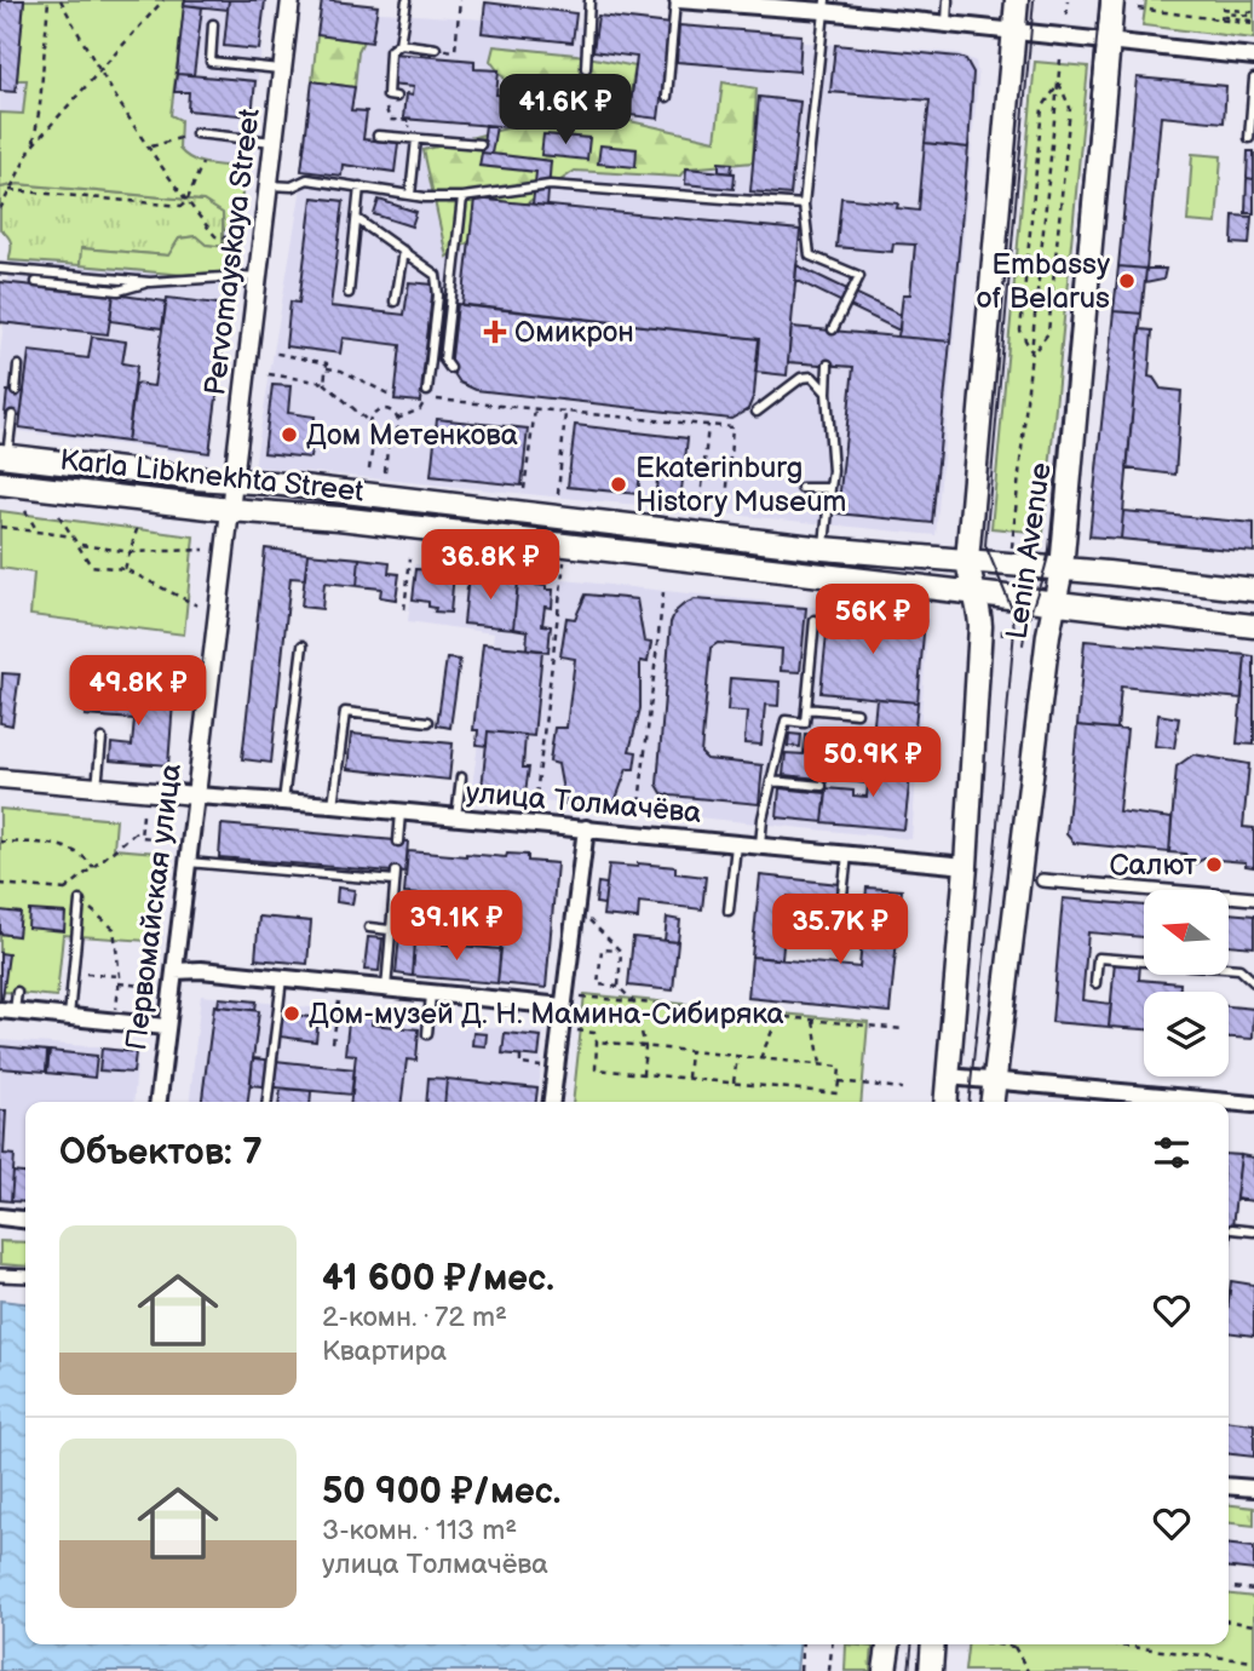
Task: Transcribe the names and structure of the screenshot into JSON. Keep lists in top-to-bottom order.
{
  "streets": {
    "main road": ["Karla Libknekhta Street", "Lenin Avenue"],
    "street": ["Pervomayskaya Street", "улица Толмачёва", "Первомайская улица"]
  },
  "crossings": [
    ["Pervomayskaya Street", "Karla Libknekhta Street"],
    ["Pervomayskaya Street", "Первомайская улица"],
    ["Karla Libknekhta Street", "Lenin Avenue"],
    ["Karla Libknekhta Street", "Первомайская улица"],
    ["Lenin Avenue", "улица Толмачёва"],
    ["улица Толмачёва", "Первомайская улица"]
  ],
  "places": {
    "other": [
      "Embassy of Belarus",
      "Дом Метенкова",
      "Ekaterinburg History Museum",
      "Салют",
      "Дом-музей Д. Н. Мамина-Сибиряка"
    ],
    "health": ["Омикрон"]
  },
  "north": "left",
  "page": {
    "price": [
      "41.6K ₽",
      "36.8K ₽",
      "56K ₽",
      "49.8K ₽",
      "50.9K ₽",
      "39.1K ₽",
      "35.7K ₽"
    ],
    "heading": "Объектов: 7",
    "list": [
      {
        "name": "41 600 ₽/мес.",
        "note": "2-комн. · 72 m² · Квартира"
      },
      {
        "name": "50 900 ₽/мес.",
        "note": "3-комн. · 113 m² · улица Толмачёва"
      }
    ]
  }
}
